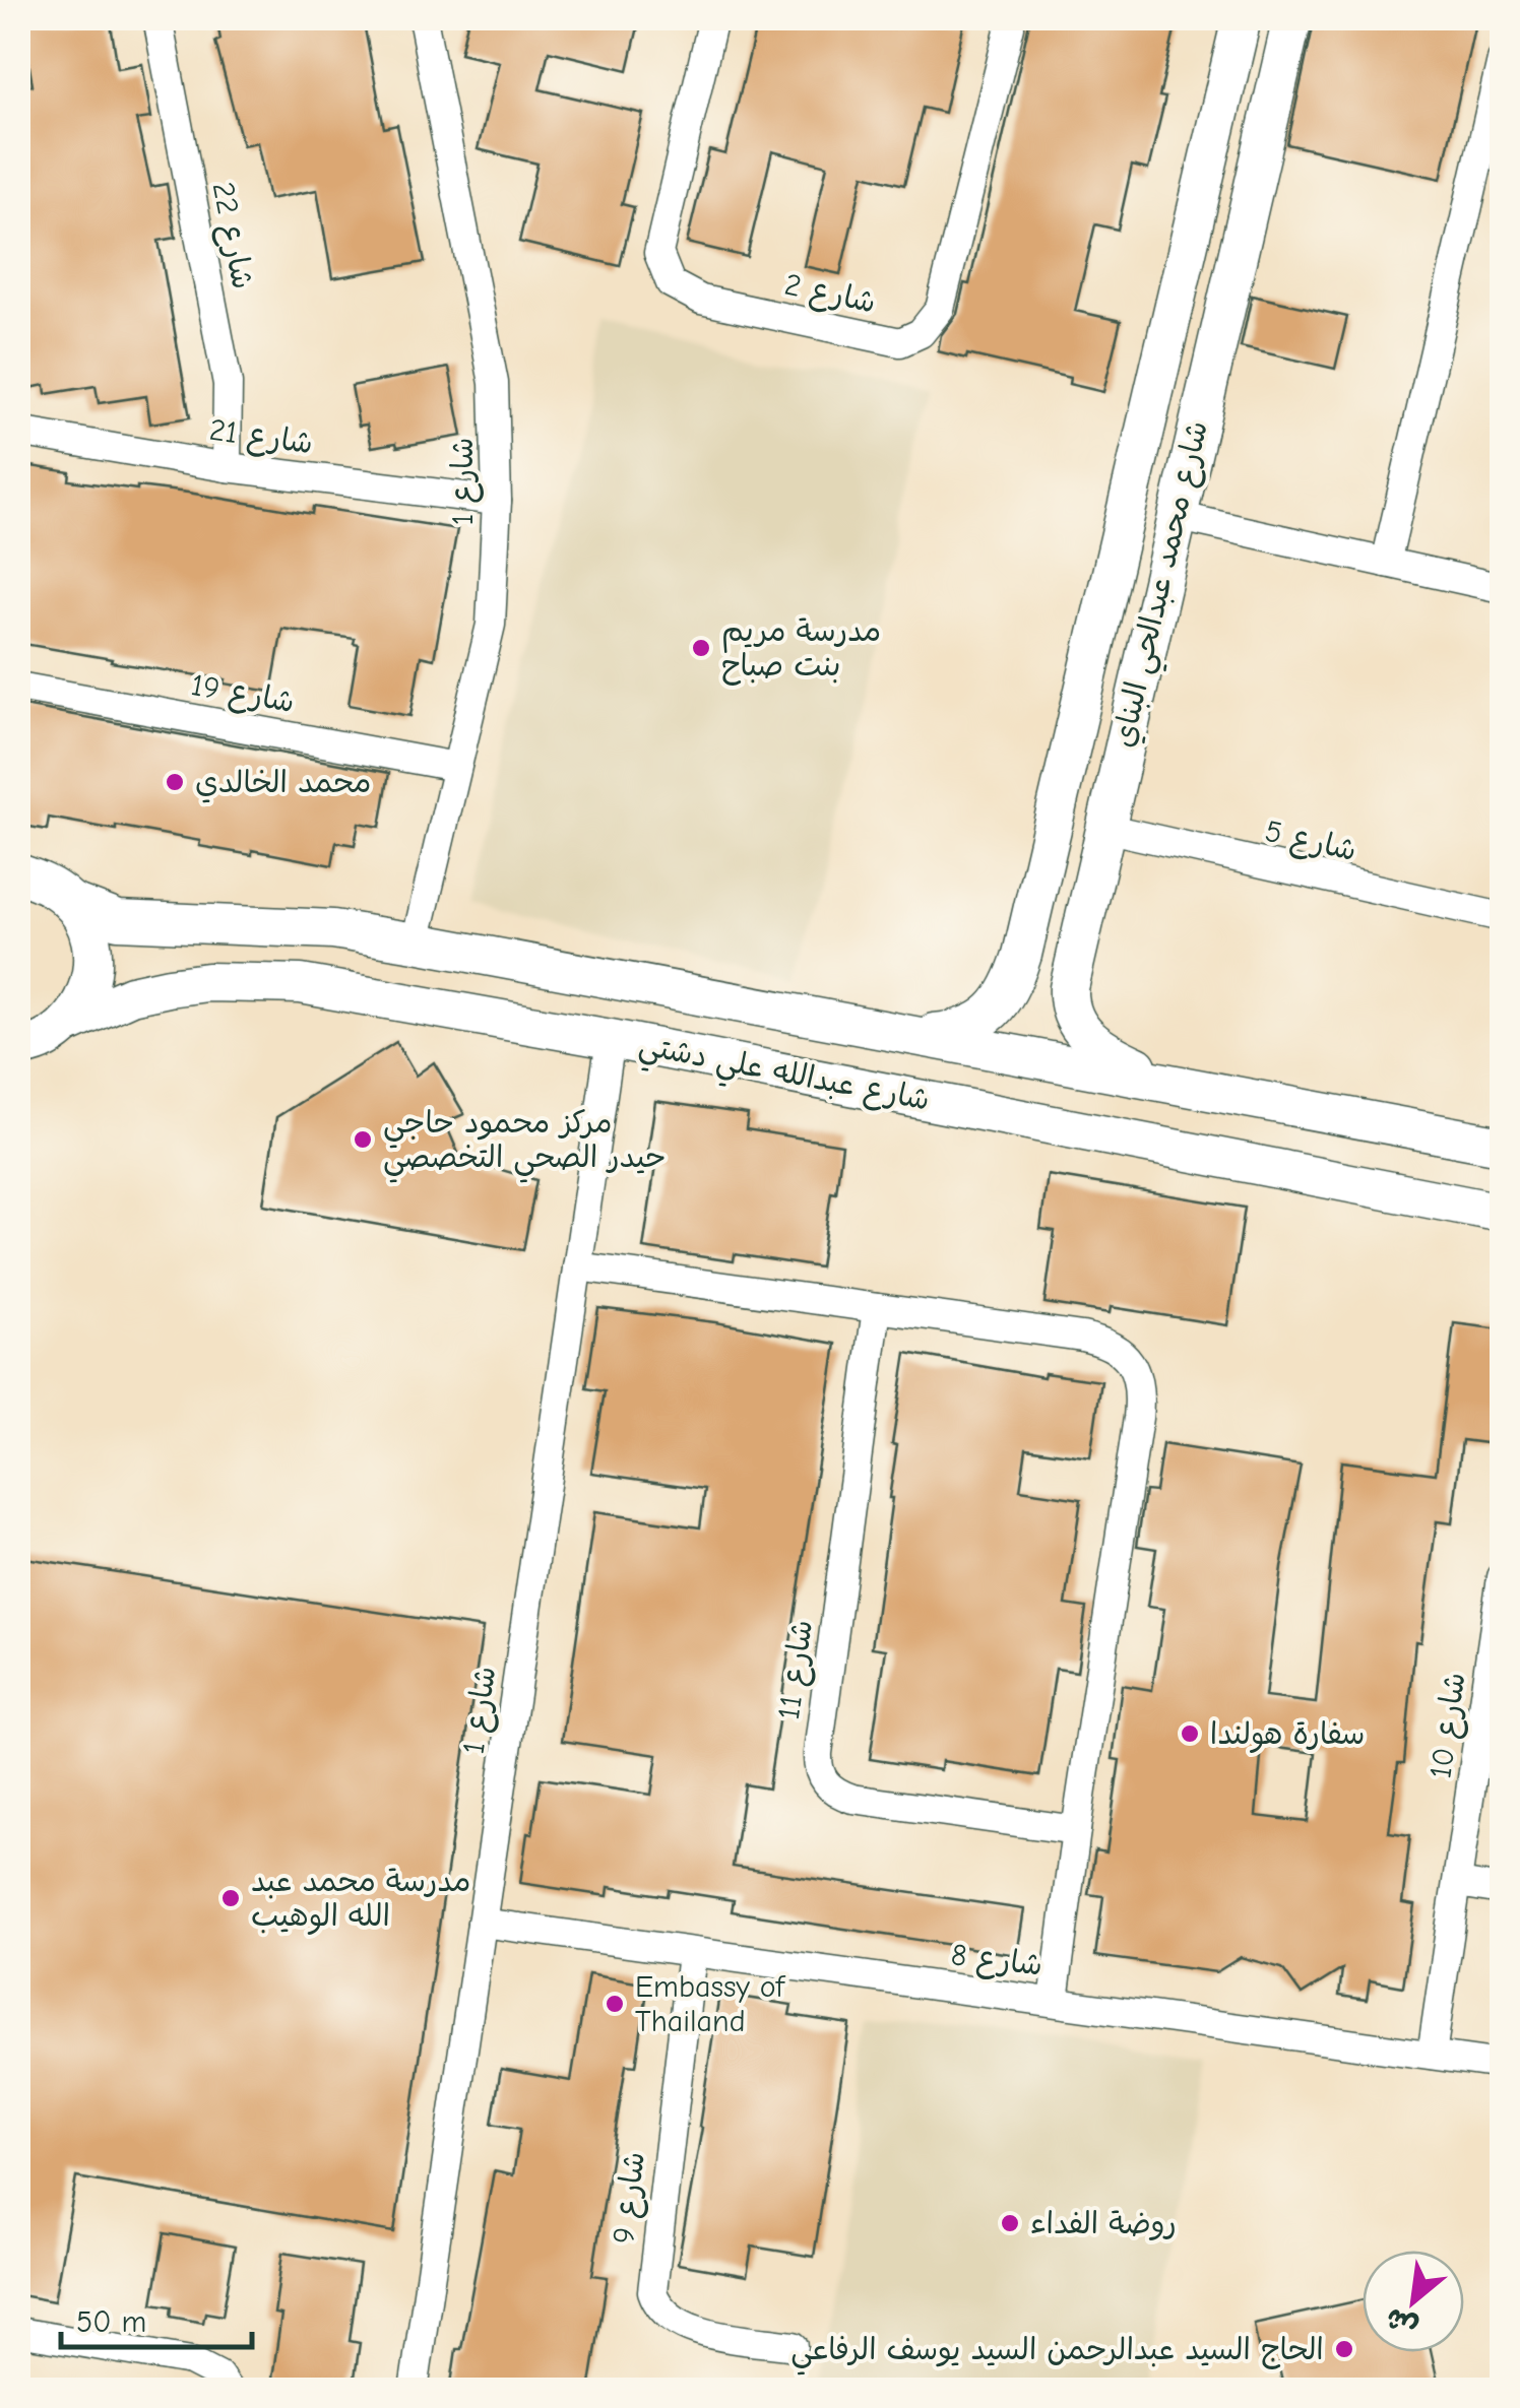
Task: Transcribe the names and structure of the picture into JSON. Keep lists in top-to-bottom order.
{
  "streets": {
    "main road": ["شارع محمد عبدالحي البناي", "شارع عبدالله علي دشتي"],
    "street": [
      "شارع 22",
      "شارع 2",
      "شارع 21",
      "شارع 1",
      "شارع 19",
      "شارع 5",
      "شارع 11",
      "شارع 10",
      "شارع 8",
      "شارع 9"
    ]
  },
  "crossings": [
    ["شارع 22", "شارع 21"],
    ["شارع 21", "شارع 1"],
    ["شارع 1", "شارع 19"],
    ["شارع 1", "شارع عبدالله علي دشتي"],
    ["شارع 1", "شارع 8"],
    ["شارع محمد عبدالحي البناي", "شارع 5"],
    ["شارع محمد عبدالحي البناي", "شارع عبدالله علي دشتي"],
    ["شارع 10", "شارع 8"],
    ["شارع 8", "شارع 9"]
  ],
  "places": [
    "مدرسة مريم بنت صباح",
    "محمد الخالدي",
    "مركز محمود حاجي حيدر الصحي التخصصي",
    "سفارة هولندا",
    "مدرسة محمد عبد الله الوهيب",
    "Embassy of Thailand",
    "روضة الفداء",
    "الحاج السيد عبدالرحمن السيد يوسف الرفاعي"
  ],
  "scale_bar": "50 m",
  "north": "bottom left"
}
